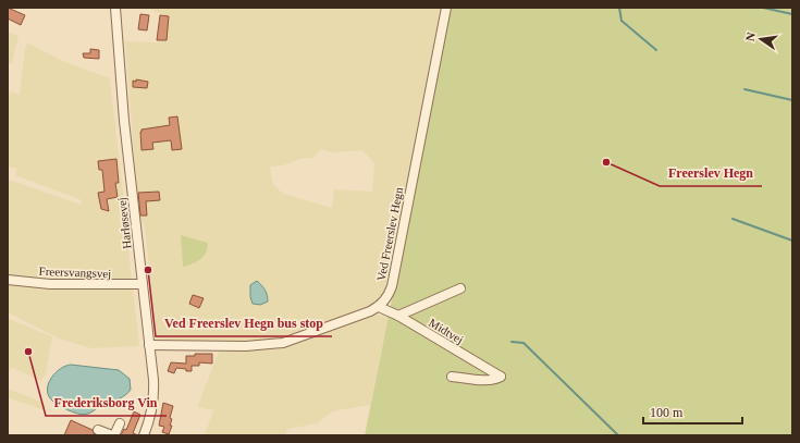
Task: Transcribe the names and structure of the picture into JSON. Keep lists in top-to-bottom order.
{
  "streets": {
    "street": [
      "Harløsevej",
      "Ved Freerslev Hegn",
      "Freersvangsvej",
      "Midtvej"
    ]
  },
  "crossings": [
    ["Harløsevej", "Freersvangsvej"],
    ["Ved Freerslev Hegn", "Midtvej"]
  ],
  "places": ["Freerslev Hegn", "Ved Freerslev Hegn bus stop", "Frederiksborg Vin"],
  "scale_bar": "100 m",
  "north": "left"
}
